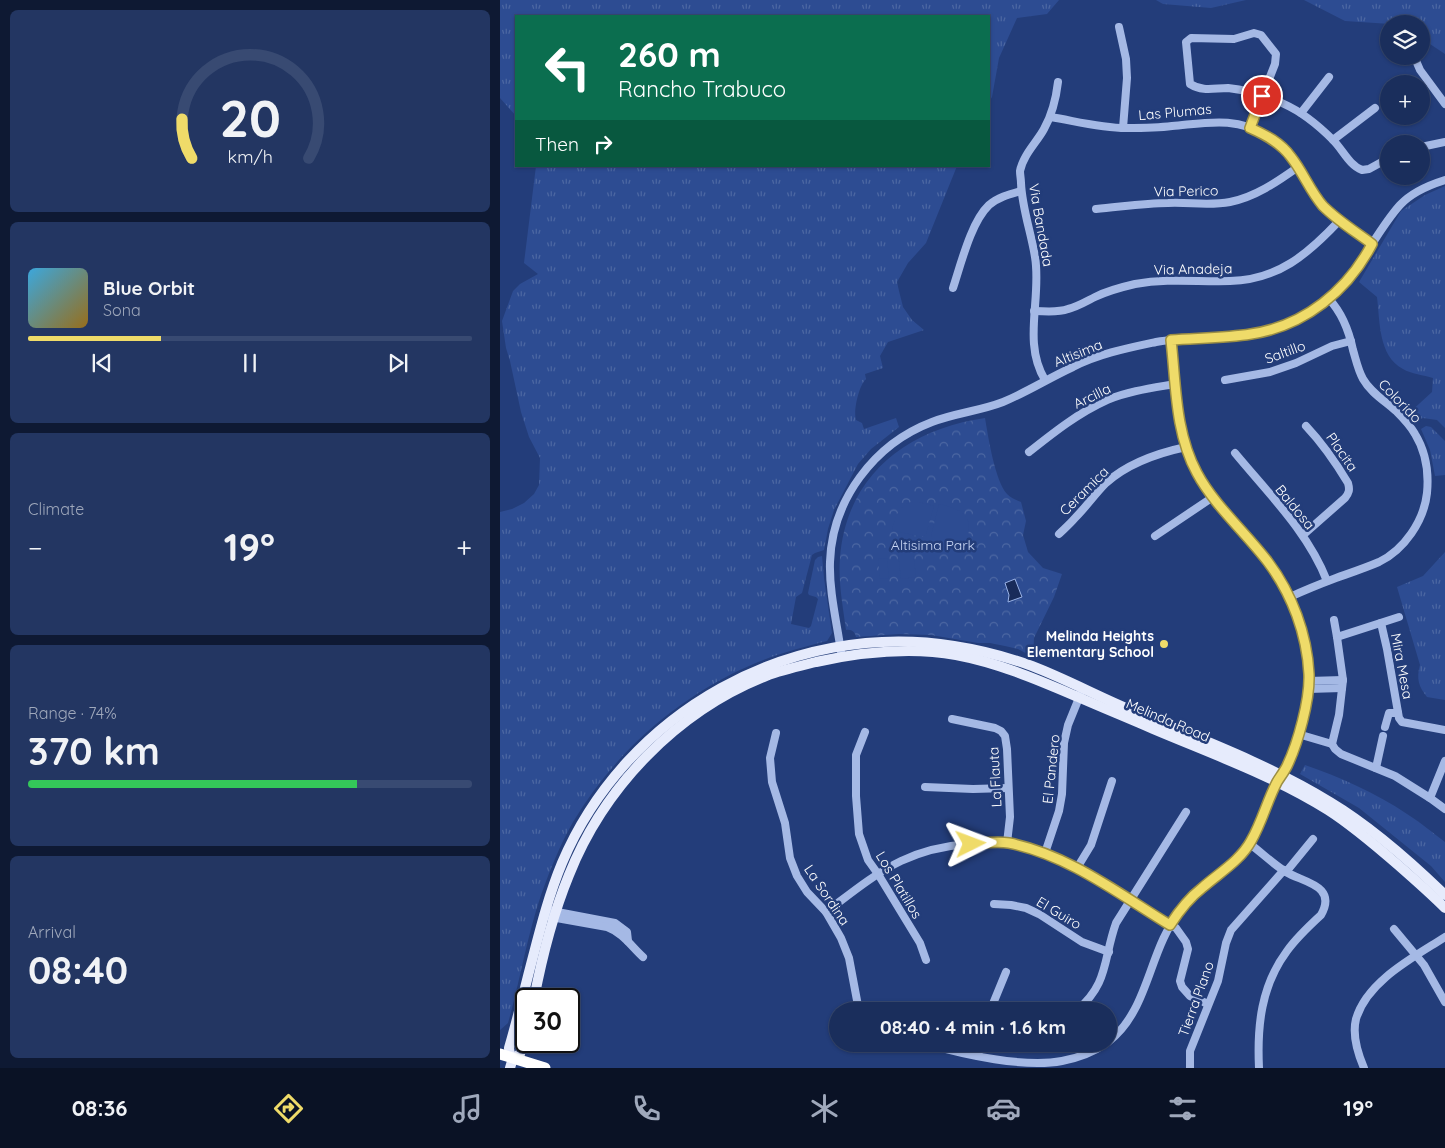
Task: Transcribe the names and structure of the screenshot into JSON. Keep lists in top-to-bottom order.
{
  "streets": {
    "main road": ["Melinda Road"],
    "street": [
      "Las Plumas",
      "Via Perico",
      "Via Bandada",
      "Via Anadeja",
      "Saltillo",
      "Altisima",
      "Arcilla",
      "Colorido",
      "Placita",
      "Ceramica",
      "Baldosa",
      "Mira Mesa",
      "El Pandero",
      "La Flauta",
      "Los Platillos",
      "La Sordina",
      "El Guiro",
      "Tierra Plano"
    ]
  },
  "crossings": [
    ["Las Plumas", "Via Perico"],
    ["Las Plumas", "Via Bandada"],
    ["Las Plumas", "Via Anadeja"],
    ["Las Plumas", "Altisima"],
    ["Via Bandada", "Via Anadeja"],
    ["Via Bandada", "Altisima"],
    ["Saltillo", "Colorido"],
    ["Altisima", "Colorido"],
    ["Altisima", "Melinda Road"],
    ["Colorido", "Baldosa"],
    ["Placita", "Baldosa"],
    ["Melinda Road", "El Pandero"]
  ],
  "parks": ["Altisima Park"],
  "places": ["Melinda Heights Elementary School"],
  "page": {
    "map_buttons": ["+", "−"],
    "turn": ["260 m", "Rancho Trabuco"],
    "then": "Then",
    "song": ["Blue Orbit", "Sona"],
    "tile": [
      "Climate",
      ["Range · 74%", "370 km"],
      ["Arrival", "08:40"]
    ],
    "heat": ["−", "19°", "+"],
    "limit": "30",
    "trip": "08:40 · 4 min · 1.6 km",
    "tabs": ["08:36", "19°"],
    "gauge": ["20", "km/h"]
  }
}
